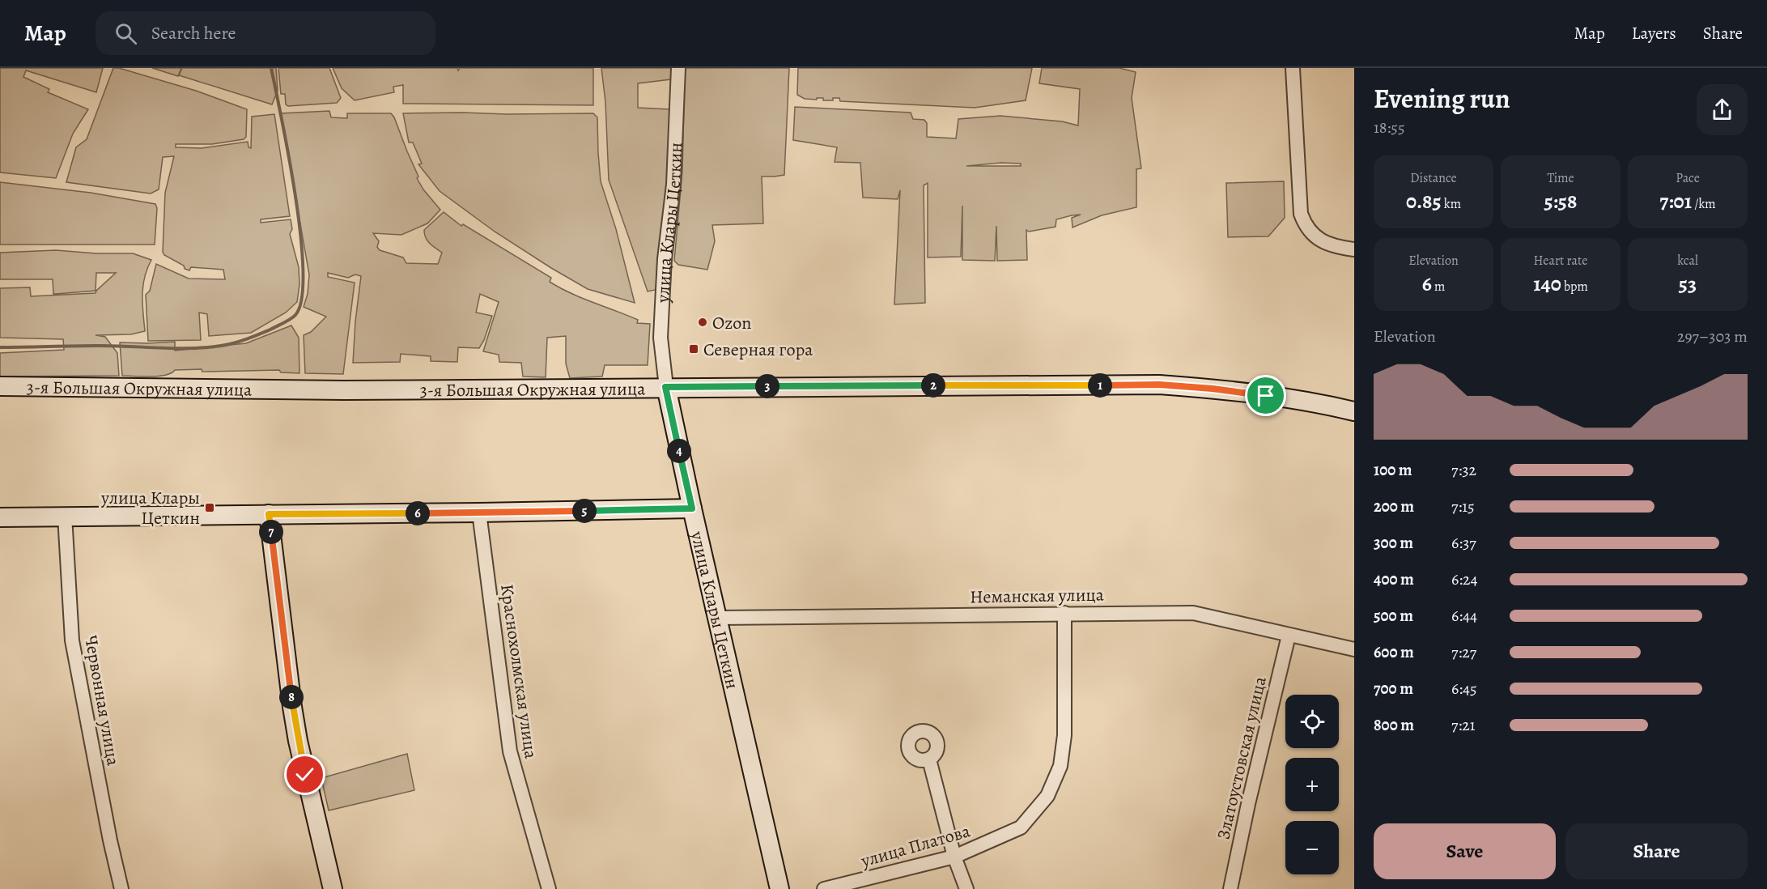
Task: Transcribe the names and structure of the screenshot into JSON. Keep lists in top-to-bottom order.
{
  "streets": {
    "street": [
      "улица Клары Цеткин",
      "3-я Большая Окружная улица",
      "Неманская улица",
      "Краснохолмская улица",
      "Червонная улица",
      "Златоустовская улица",
      "улица Платова"
    ]
  },
  "crossings": [
    ["улица Клары Цеткин", "3-я Большая Окружная улица"],
    ["улица Клары Цеткин", "Неманская улица"],
    ["Неманская улица", "Златоустовская улица"],
    ["Неманская улица", "улица Платова"]
  ],
  "places": {
    "other": ["Ozon"],
    "transit": ["Северная гора", "улица Клары Цеткин"]
  },
  "page": {
    "header": "Map",
    "search": "Search here",
    "nav": ["Map", "Layers", "Share"],
    "heading": ["Evening run", "18:55"],
    "stats": [
      ["Distance", "0.85 km"],
      ["Time", "5:58"],
      ["Pace", "7:01 /km"],
      ["Elevation", "6 m"],
      ["Heart rate", "140 bpm"],
      ["kcal", "53"]
    ],
    "chart": ["Elevation", "297–303 m"],
    "pins": [
      "1",
      "2",
      "3",
      "4",
      "5",
      "6",
      "7",
      "8"
    ],
    "list": [
      {
        "name": "100 m",
        "note": "7:32"
      },
      {
        "name": "200 m",
        "note": "7:15"
      },
      {
        "name": "300 m",
        "note": "6:37"
      },
      {
        "name": "400 m",
        "note": "6:24"
      },
      {
        "name": "500 m",
        "note": "6:44"
      },
      {
        "name": "600 m",
        "note": "7:27"
      },
      {
        "name": "700 m",
        "note": "6:45"
      },
      {
        "name": "800 m",
        "note": "7:21"
      }
    ],
    "map_buttons": ["+", "−"],
    "buttons": ["Save", "Share"]
  }
}
